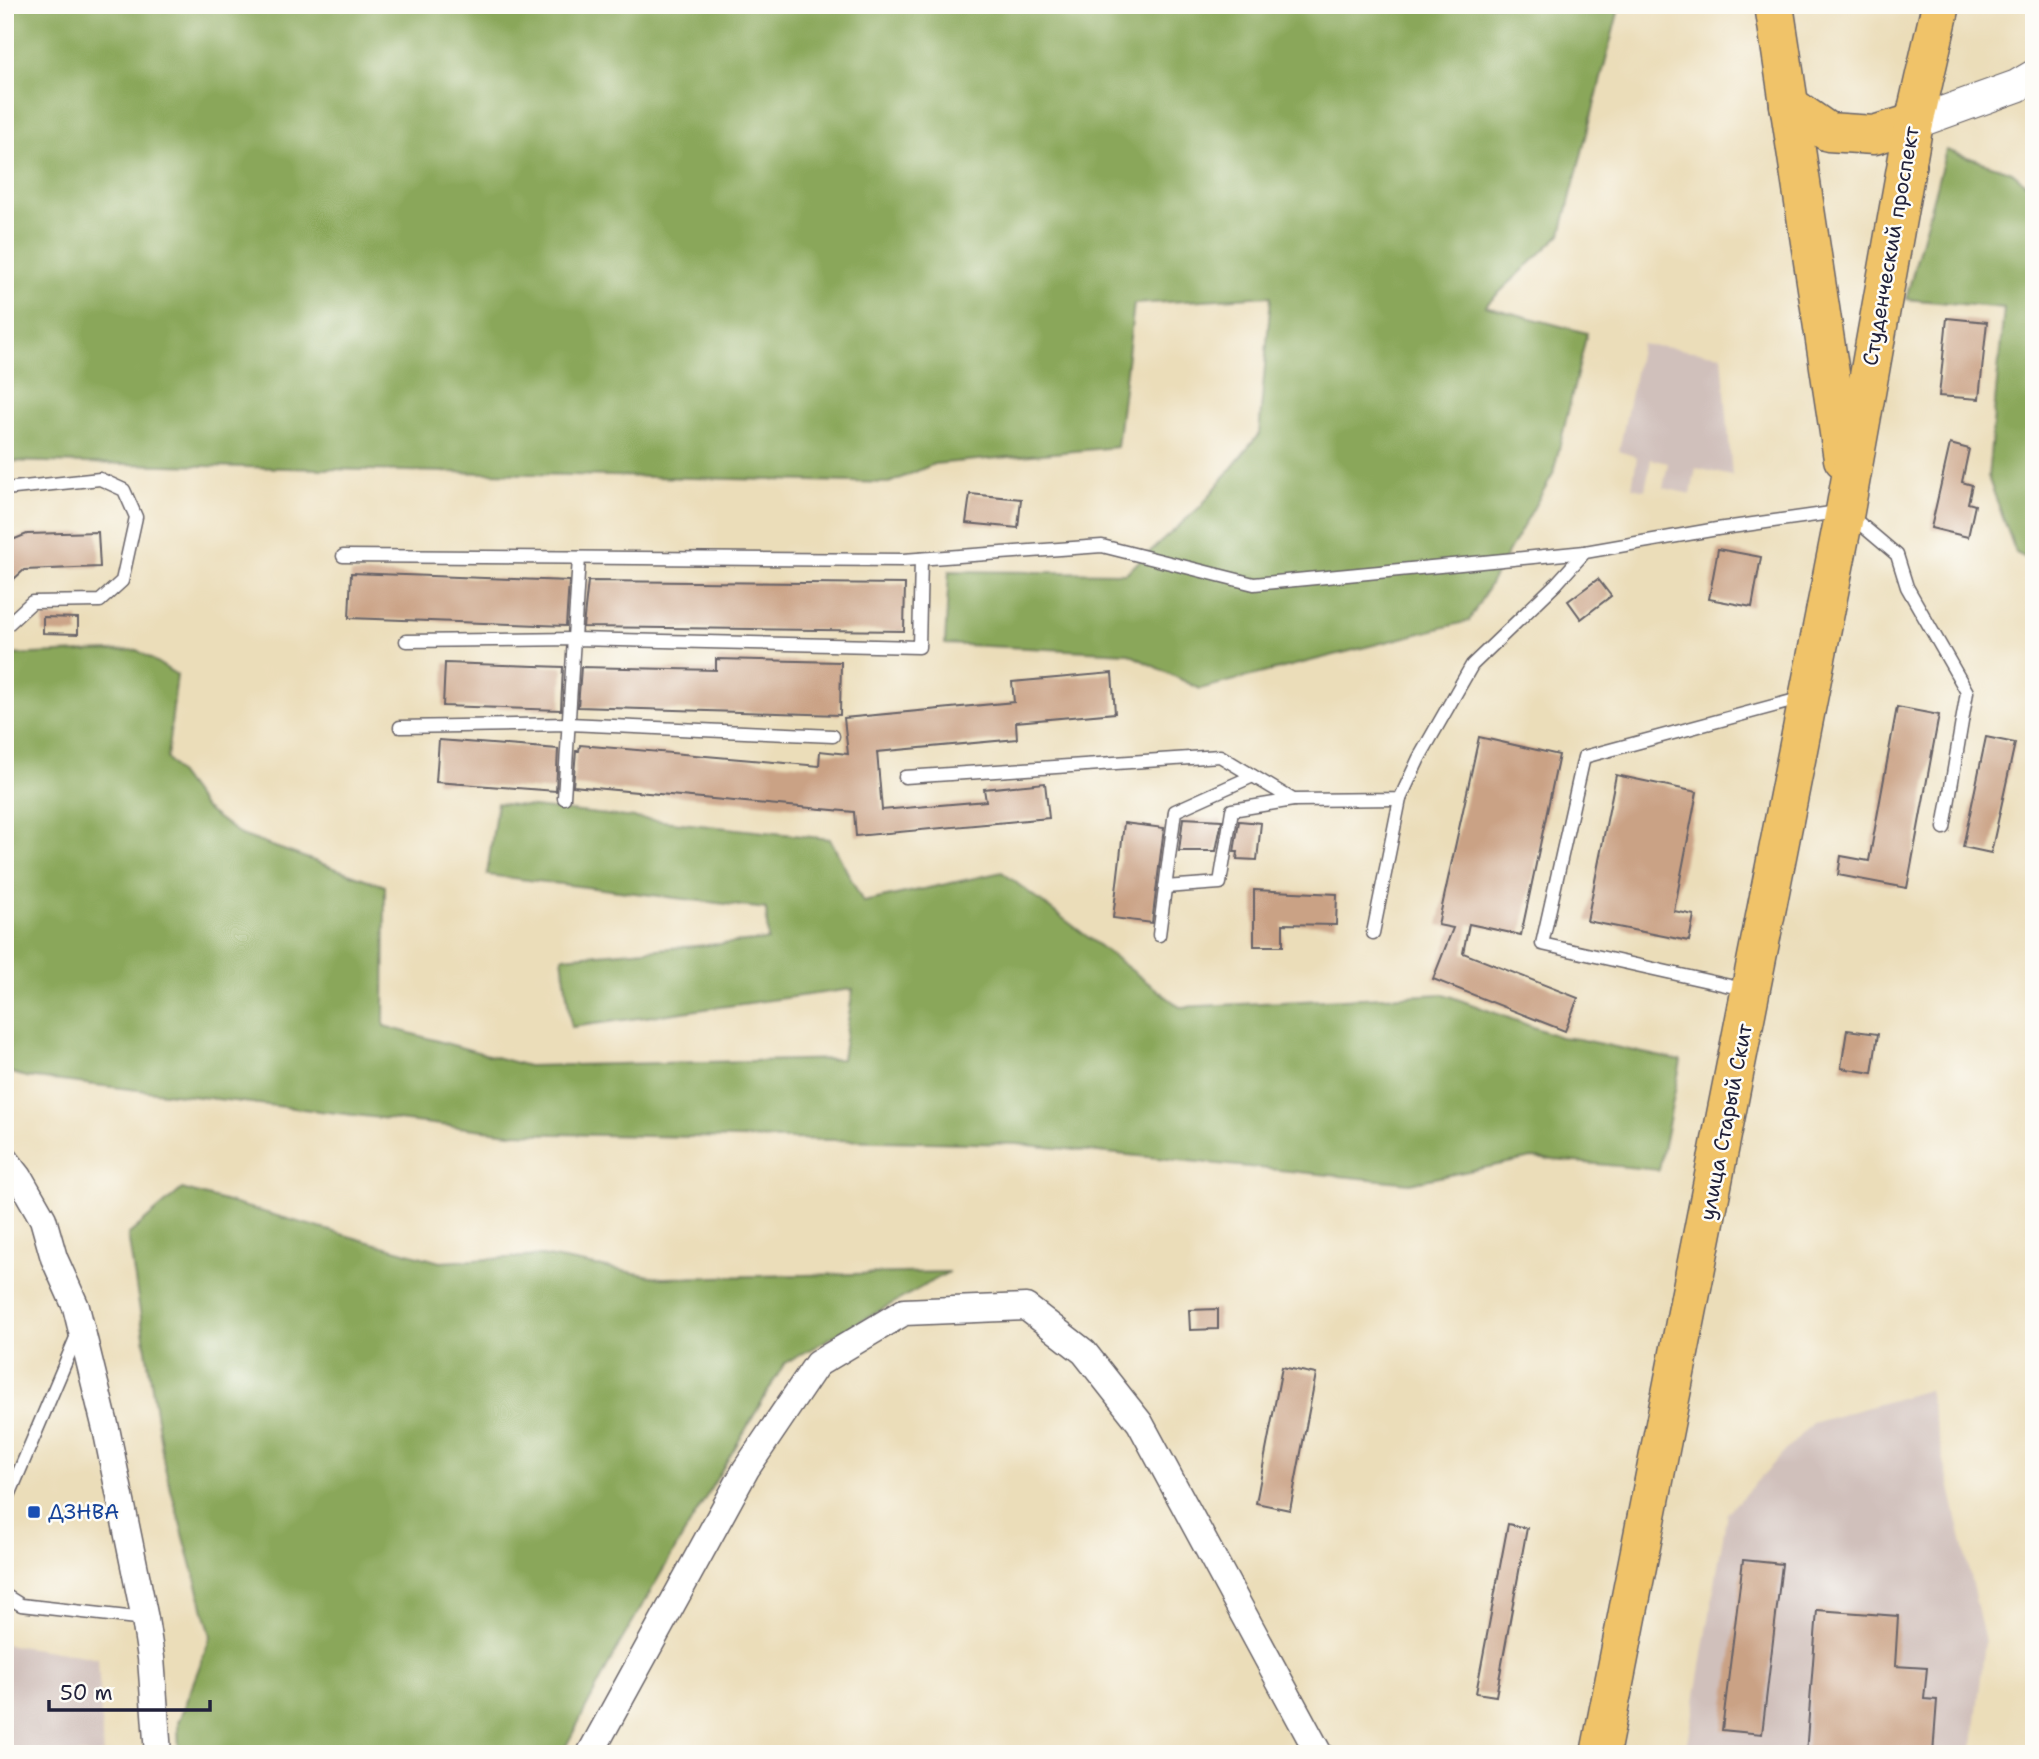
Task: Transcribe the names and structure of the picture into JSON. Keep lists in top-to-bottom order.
{
  "streets": {
    "highway": ["Студенческий проспект", "улица Старый Скит"]
  },
  "crossings": [
    ["Студенческий проспект", "улица Старый Скит"]
  ],
  "places": {
    "transit": ["ДЗНВА"]
  },
  "scale_bar": "50 m"
}
